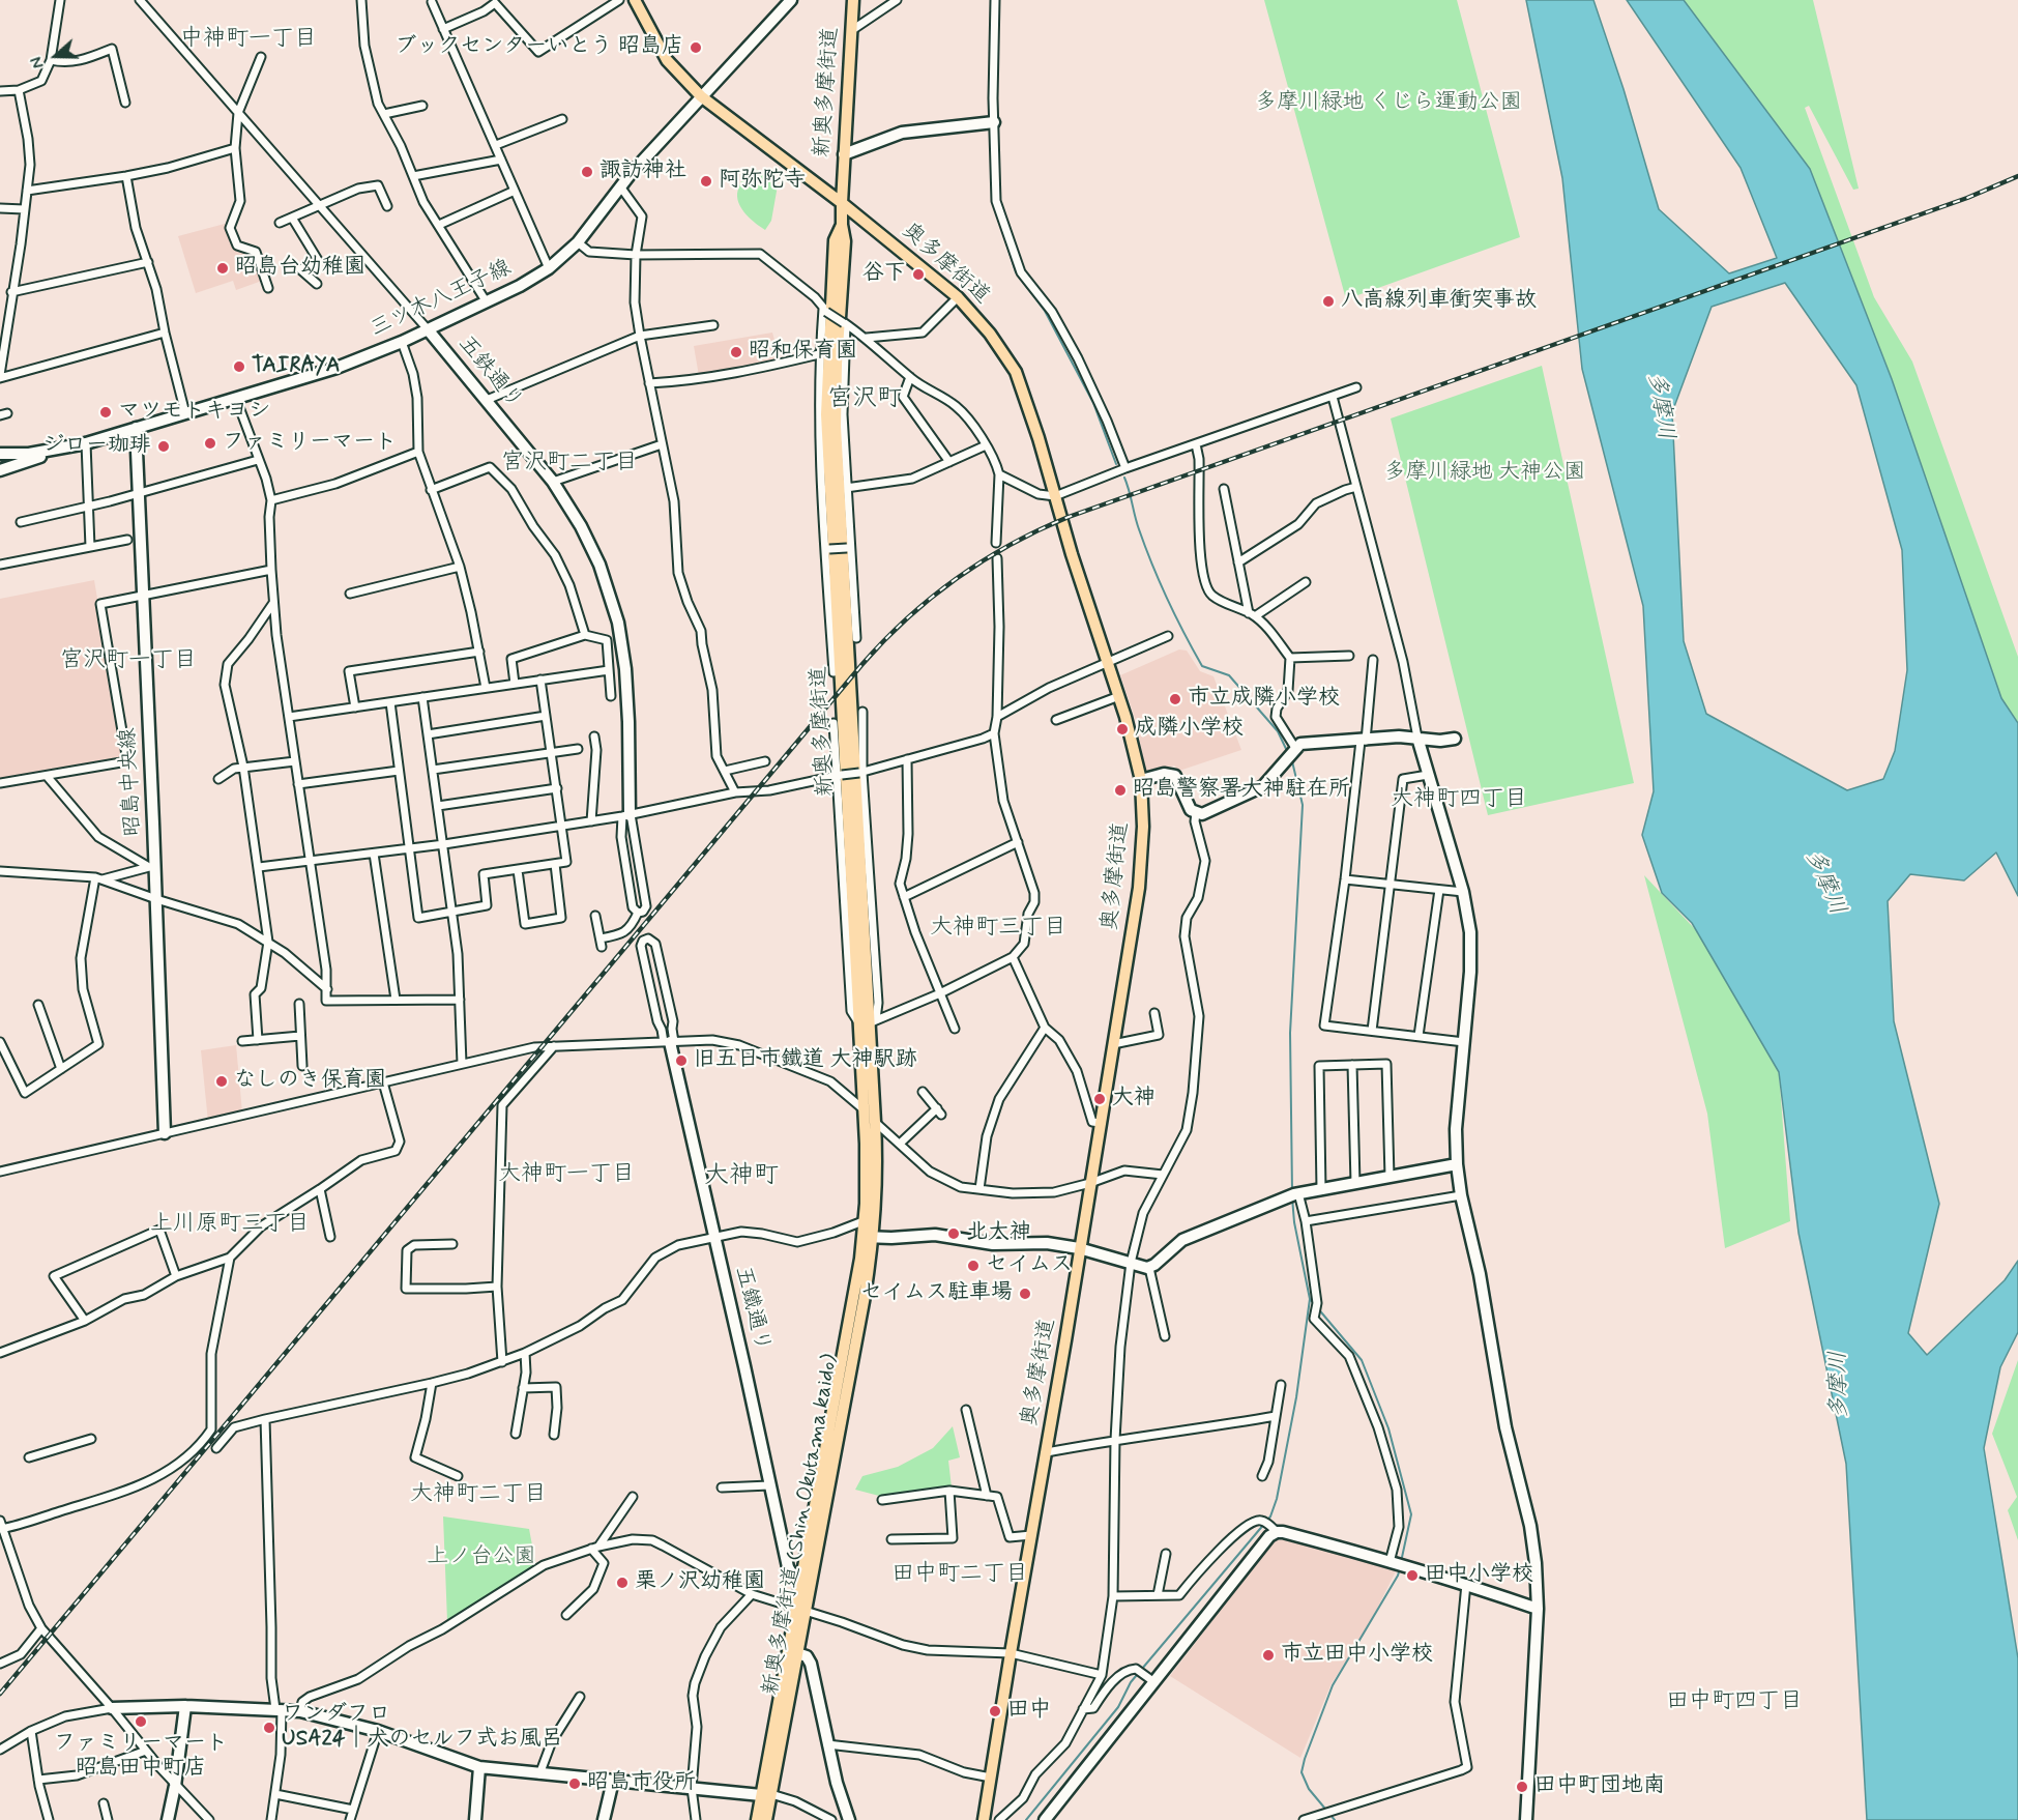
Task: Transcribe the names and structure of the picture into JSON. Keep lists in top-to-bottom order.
{
  "streets": {
    "main road": ["新奥多摩街道", "奥多摩街道", "新奥多摩街道 (Shin Okutama kaido)"],
    "street": [
      "三ツ木八王子線",
      "五鉄通り",
      "昭島中央線",
      "五鐵通り"
    ]
  },
  "crossings": [
    ["新奥多摩街道", "奥多摩街道"],
    ["新奥多摩街道", "新奥多摩街道 (Shin Okutama kaido)"],
    ["奥多摩街道", "三ツ木八王子線"],
    ["三ツ木八王子線", "五鉄通り"],
    ["三ツ木八王子線", "昭島中央線"],
    ["五鐵通り", "新奥多摩街道 (Shin Okutama kaido)"]
  ],
  "districts": [
    "中神町一丁目",
    "宮沢町",
    "宮沢町二丁目",
    "宮沢町一丁目",
    "大神町四丁目",
    "大神町三丁目",
    "大神町一丁目",
    "大神町",
    "上川原町三丁目",
    "大神町二丁目",
    "田中町二丁目",
    "田中町四丁目"
  ],
  "water": ["多摩川"],
  "parks": ["多摩川緑地 くじら運動公園", "多摩川緑地 大神公園", "上ノ台公園"],
  "places": [
    "ブックセンターいとう 昭島店",
    "諏訪神社",
    "阿弥陀寺",
    "昭島台幼稚園",
    "谷下",
    "八高線列車衝突事故",
    "昭和保育園",
    "TAIRAYA",
    "マツモトキヨシ",
    "ファミリーマート",
    "ジロー珈琲",
    "市立成隣小学校",
    "成隣小学校",
    "昭島警察署大神駐在所",
    "旧五日市鐵道 大神駅跡",
    "なしのき保育園",
    "大神",
    "北大神",
    "セイムス",
    "セイムス駐車場",
    "田中小学校",
    "栗ノ沢幼稚園",
    "市立田中小学校",
    "田中",
    "ファミリーマート 昭島田中町店",
    "ワンダフロ USA24｜犬のセルフ式お風呂",
    "昭島市役所",
    "田中町団地南"
  ],
  "north": "left"
}
